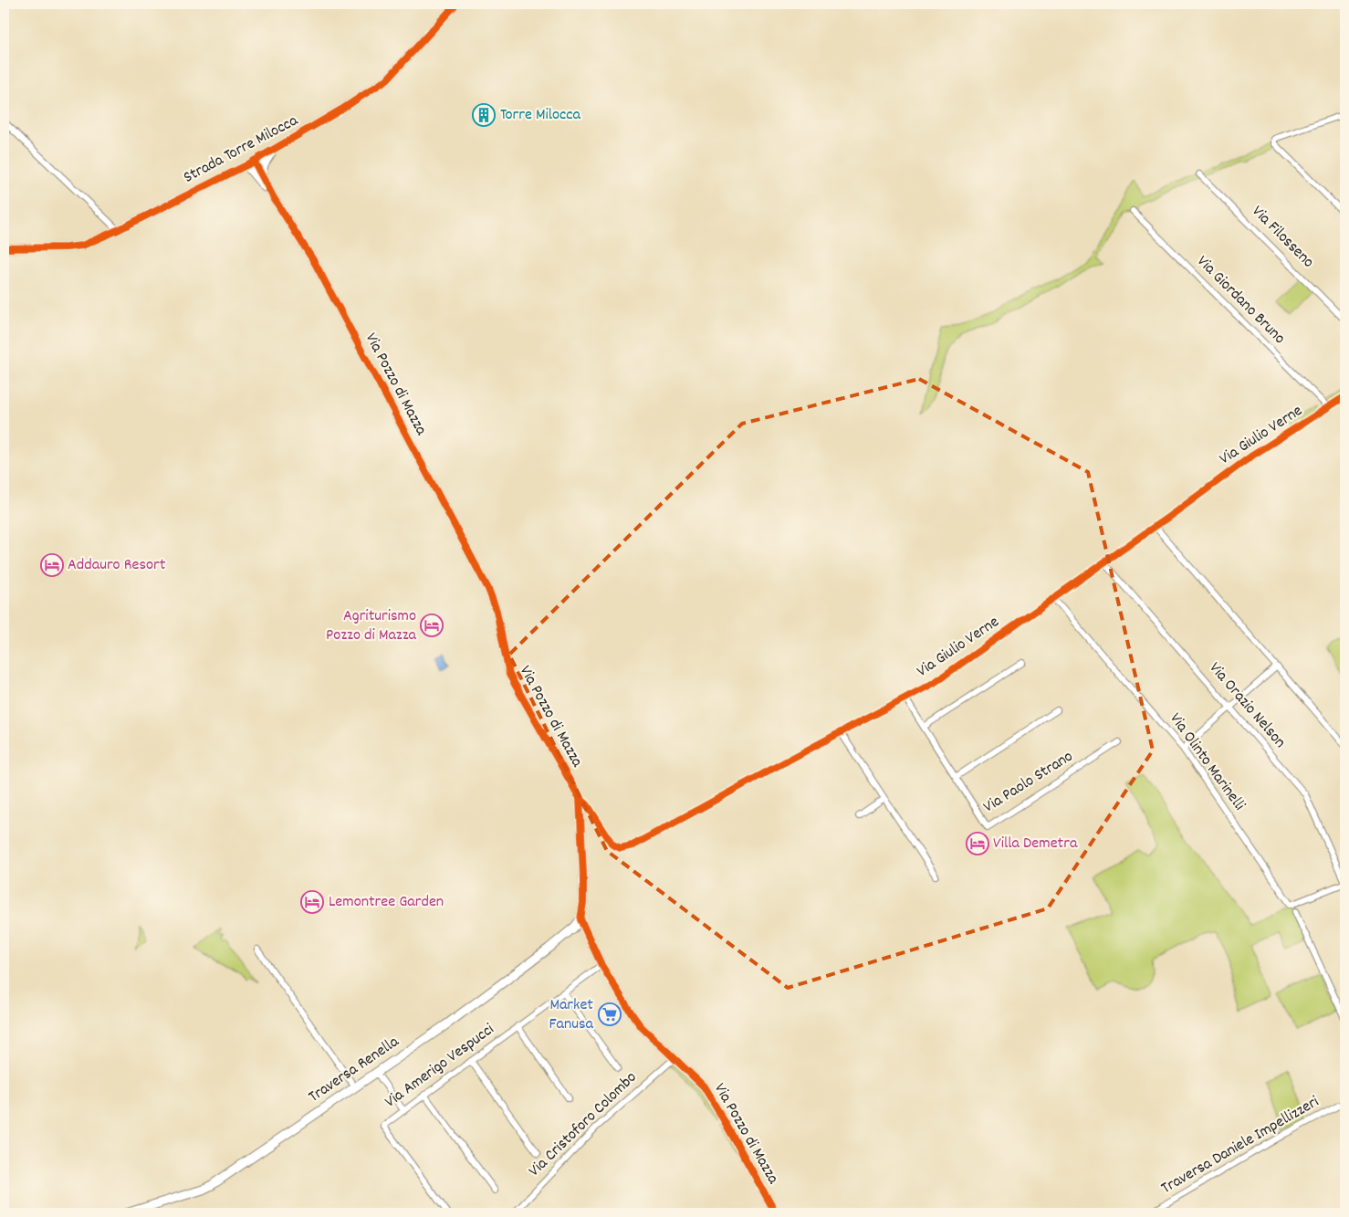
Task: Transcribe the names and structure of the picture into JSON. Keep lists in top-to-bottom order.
{
  "streets": {
    "street": [
      "Strada Torre Milocca",
      "Via Filosseno",
      "Via Giordano Bruno",
      "Via Pozzo di Mazza",
      "Via Giulio Verne",
      "Via Orazio Nelson",
      "Via Olinto Marinelli",
      "Via Paolo Strano",
      "Via Amerigo Vespucci",
      "Traversa Renella",
      "Via Cristoforo Colombo",
      "Traversa Daniele Impellizzeri"
    ]
  },
  "crossings": [
    ["Via Giordano Bruno", "Via Giulio Verne"],
    ["Via Pozzo di Mazza", "Via Giulio Verne"],
    ["Via Pozzo di Mazza", "Via Amerigo Vespucci"],
    ["Via Pozzo di Mazza", "Traversa Renella"],
    ["Via Pozzo di Mazza", "Via Cristoforo Colombo"],
    ["Via Giulio Verne", "Via Orazio Nelson"],
    ["Via Giulio Verne", "Via Olinto Marinelli"],
    ["Via Giulio Verne", "Via Paolo Strano"],
    ["Via Orazio Nelson", "Via Olinto Marinelli"]
  ],
  "places": {
    "building": ["Torre Milocca"],
    "hotel": [
      "Addauro Resort",
      "Agriturismo Pozzo di Mazza",
      "Villa Demetra",
      "Lemontree Garden"
    ],
    "supermarket": ["Market Fanusa"]
  }
}
